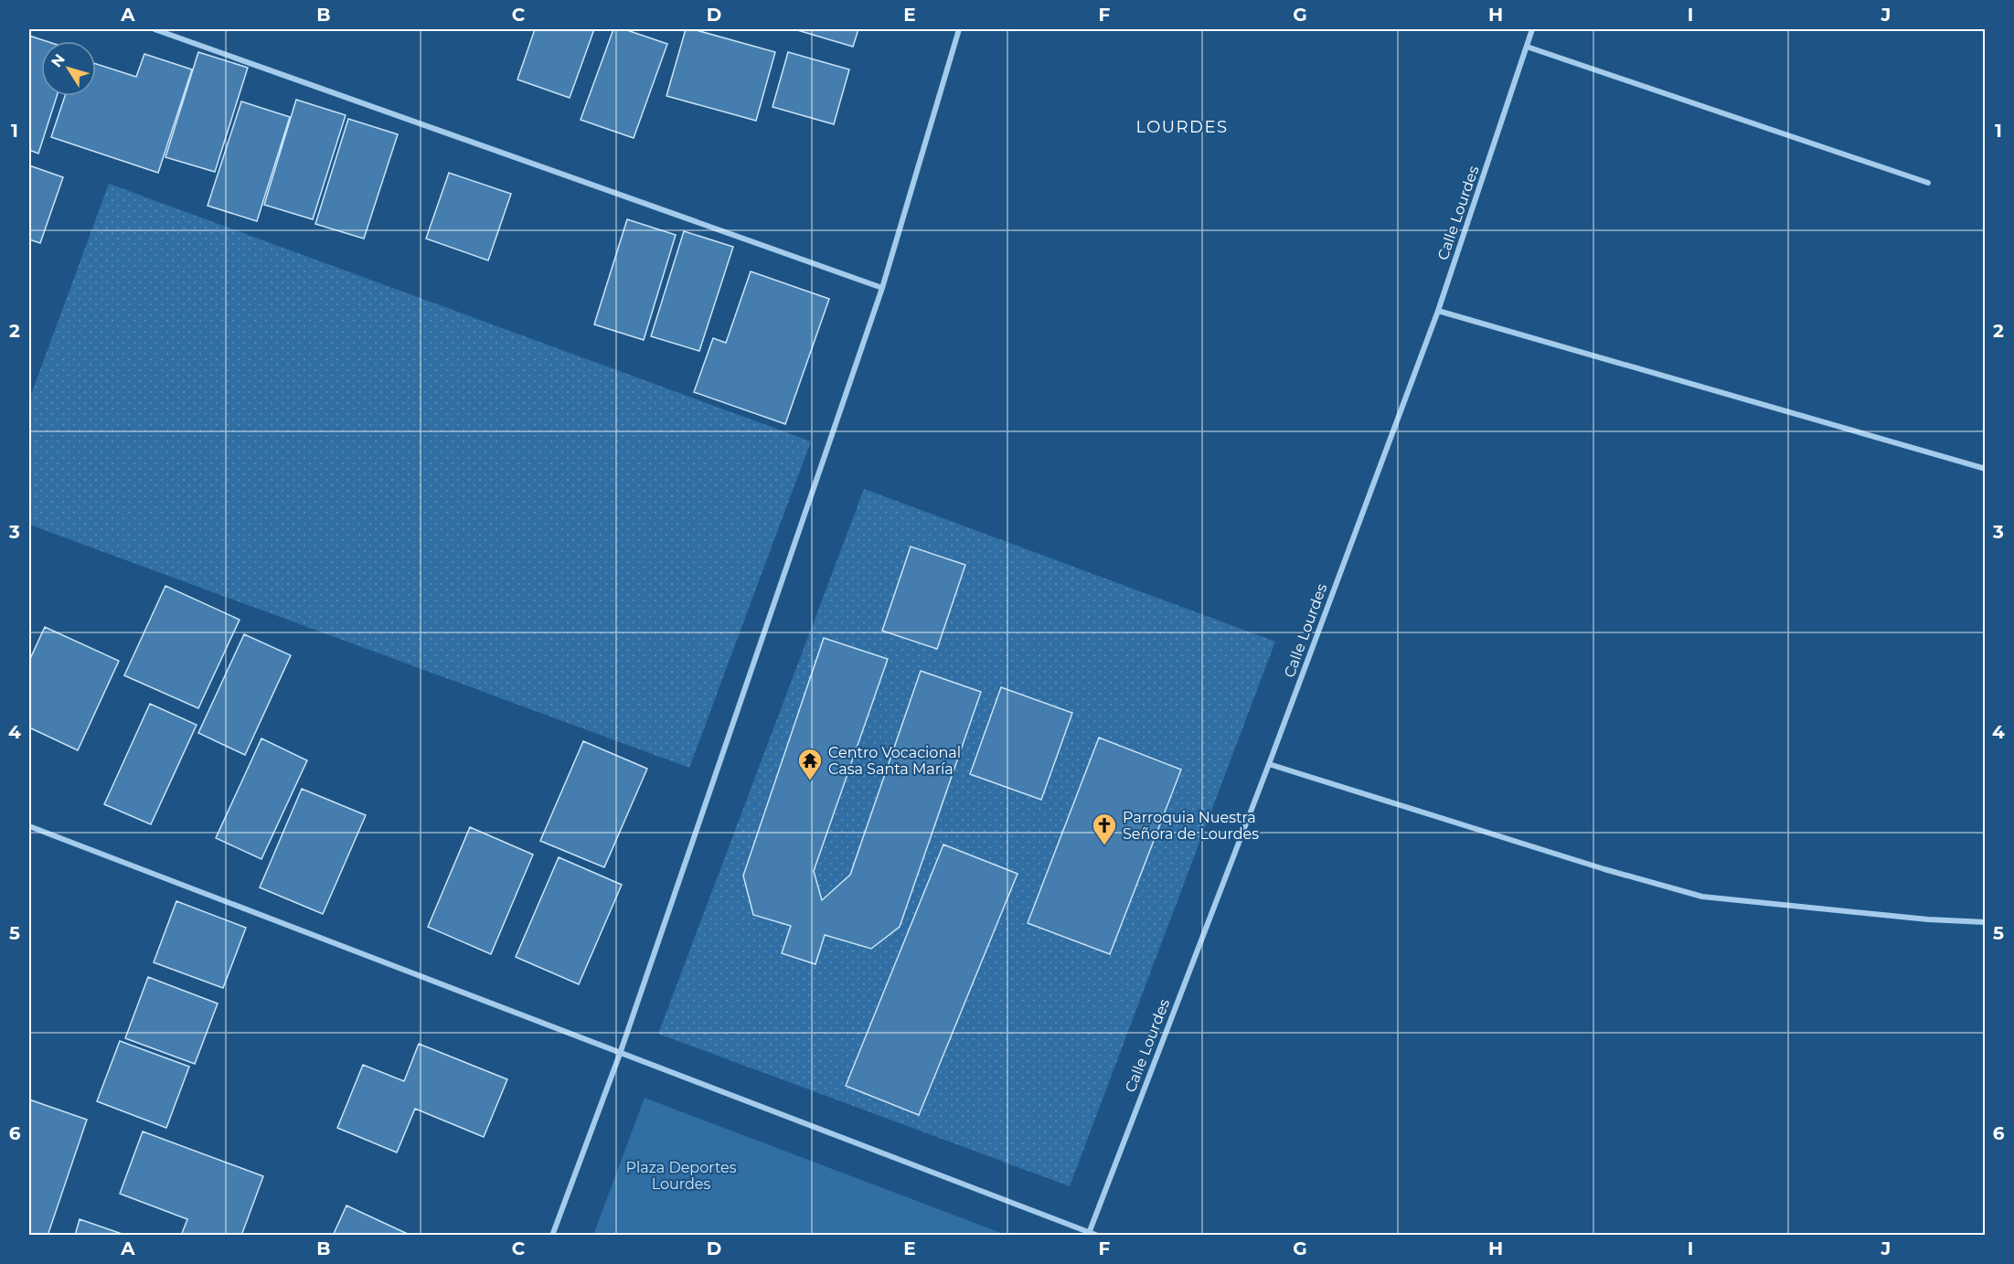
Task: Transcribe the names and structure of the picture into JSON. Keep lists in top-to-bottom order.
{
  "streets": {
    "street": ["Calle Lourdes"]
  },
  "districts": ["LOURDES"],
  "parks": ["Plaza Deportes Lourdes"],
  "places": {
    "temple": ["Centro Vocacional Casa Santa María"],
    "church": ["Parroquia Nuestra Señora de Lourdes"]
  },
  "north": "top left",
  "grid": {
    "columns": [
      "A",
      "B",
      "C",
      "D",
      "E",
      "F",
      "G",
      "H",
      "I",
      "J"
    ],
    "rows": [
      "1",
      "2",
      "3",
      "4",
      "5",
      "6"
    ]
  }
}
